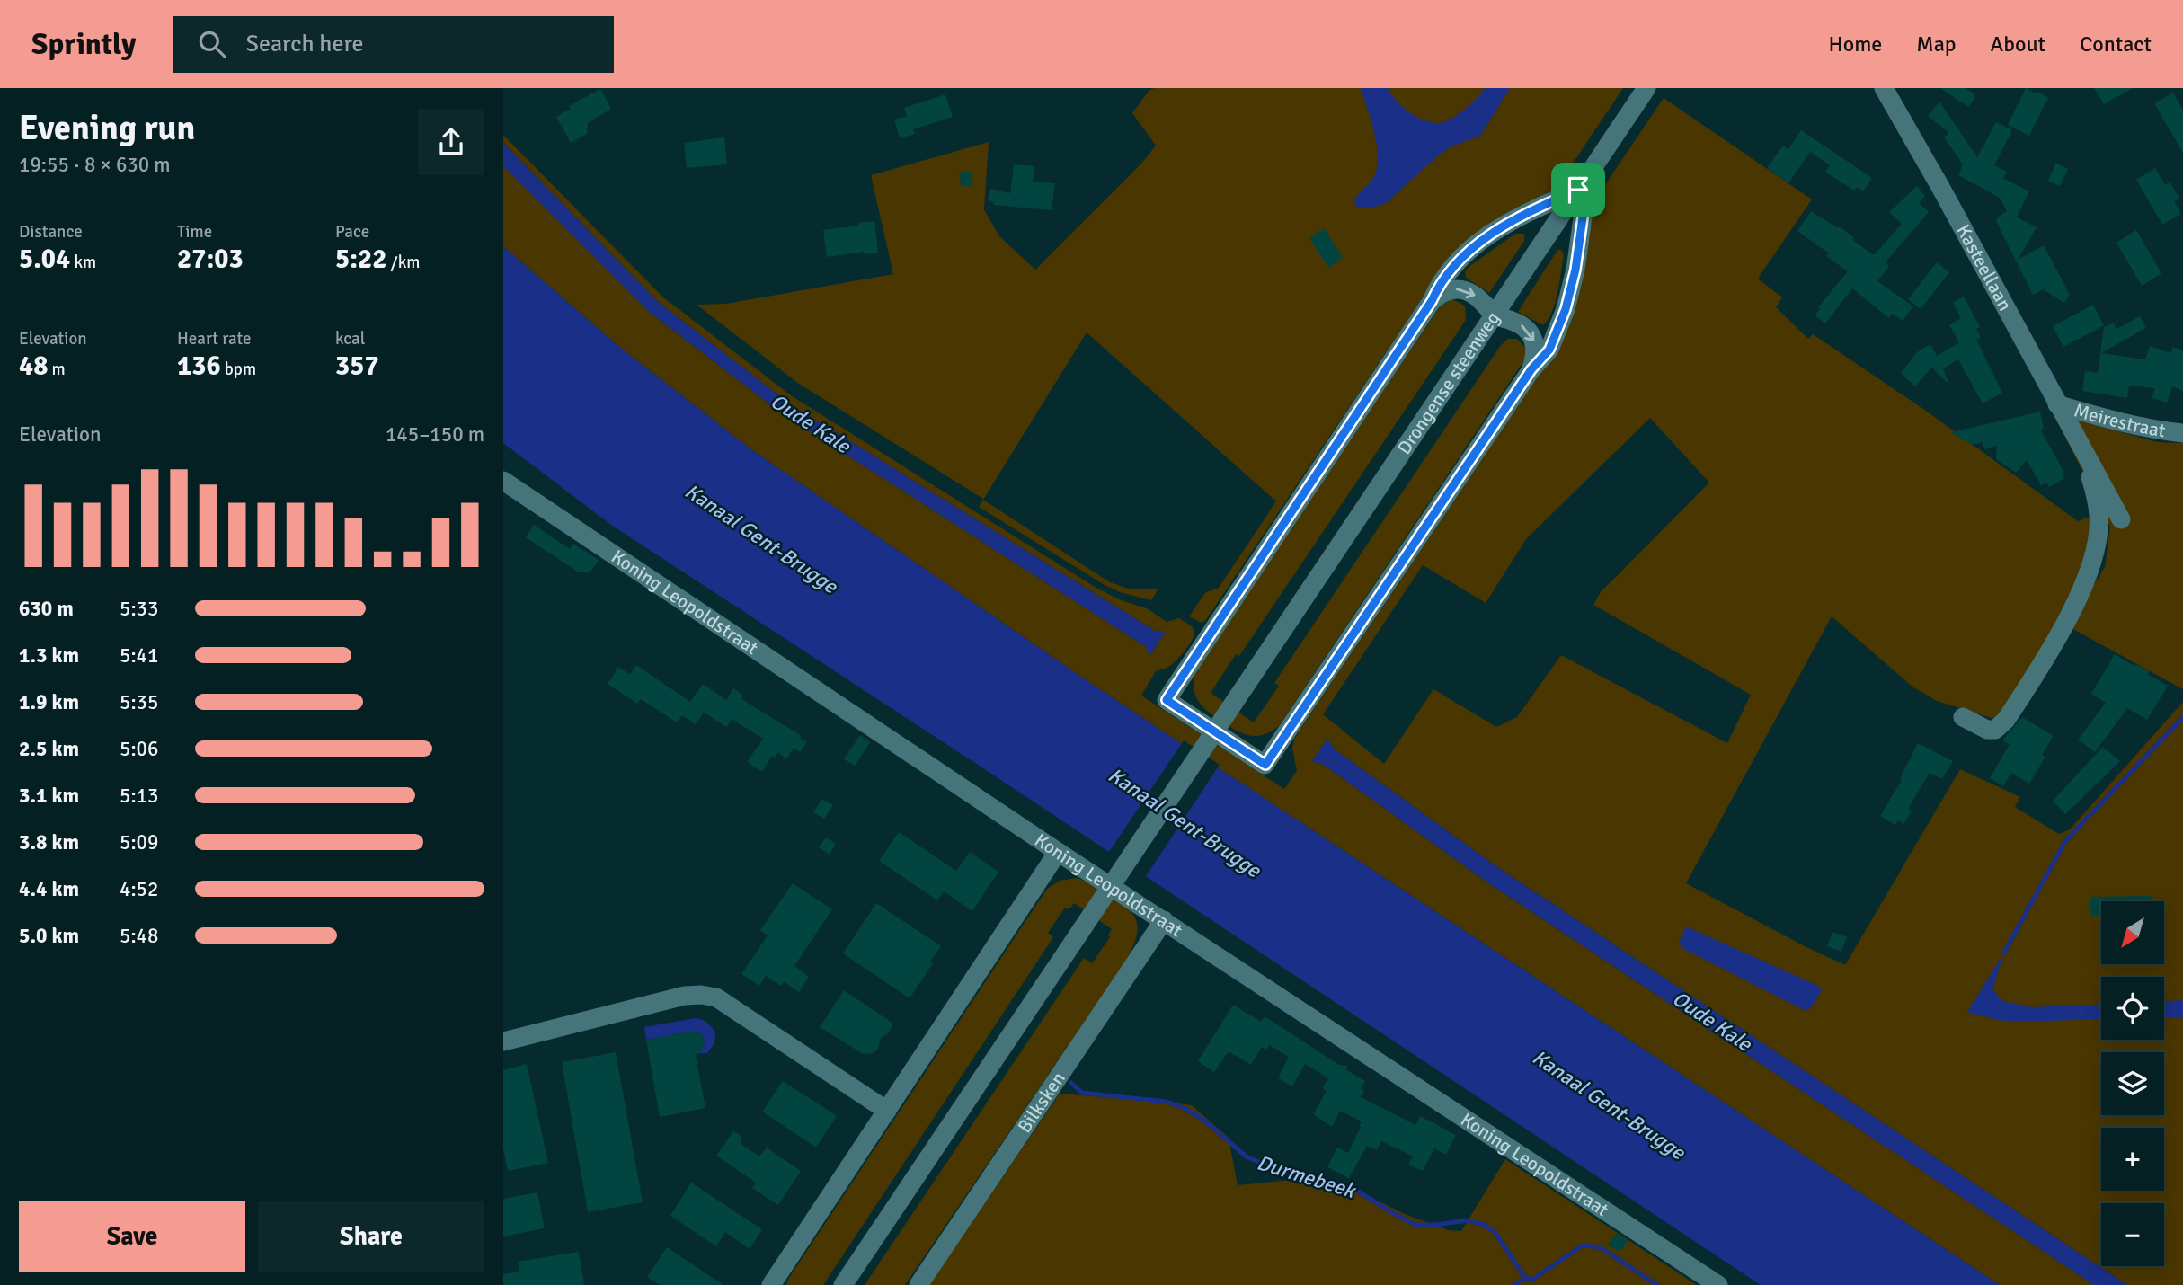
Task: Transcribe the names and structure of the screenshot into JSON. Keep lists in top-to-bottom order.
{
  "streets": {
    "street": [
      "Kasteellaan",
      "Drongense steenweg",
      "Meirestraat",
      "Koning Leopoldstraat",
      "Bilksken"
    ]
  },
  "crossings": [
    ["Kasteellaan", "Meirestraat"],
    ["Koning Leopoldstraat", "Bilksken"]
  ],
  "water": ["Oude Kale", "Kanaal Gent-Brugge", "Durmebeek"],
  "north": "bottom left",
  "page": {
    "header": "Sprintly",
    "search": "Search here",
    "nav": [
      "Home",
      "Map",
      "About",
      "Contact"
    ],
    "heading": ["Evening run", "19:55 · 8 × 630 m"],
    "stats": [
      ["Distance", "5.04 km"],
      ["Time", "27:03"],
      ["Pace", "5:22 /km"],
      ["Elevation", "48 m"],
      ["Heart rate", "136 bpm"],
      ["kcal", "357"]
    ],
    "chart": ["Elevation", "145–150 m"],
    "list": [
      {
        "name": "630 m",
        "note": "5:33"
      },
      {
        "name": "1.3 km",
        "note": "5:41"
      },
      {
        "name": "1.9 km",
        "note": "5:35"
      },
      {
        "name": "2.5 km",
        "note": "5:06"
      },
      {
        "name": "3.1 km",
        "note": "5:13"
      },
      {
        "name": "3.8 km",
        "note": "5:09"
      },
      {
        "name": "4.4 km",
        "note": "4:52"
      },
      {
        "name": "5.0 km",
        "note": "5:48"
      }
    ],
    "map_buttons": ["+", "−"],
    "buttons": ["Save", "Share"]
  }
}
